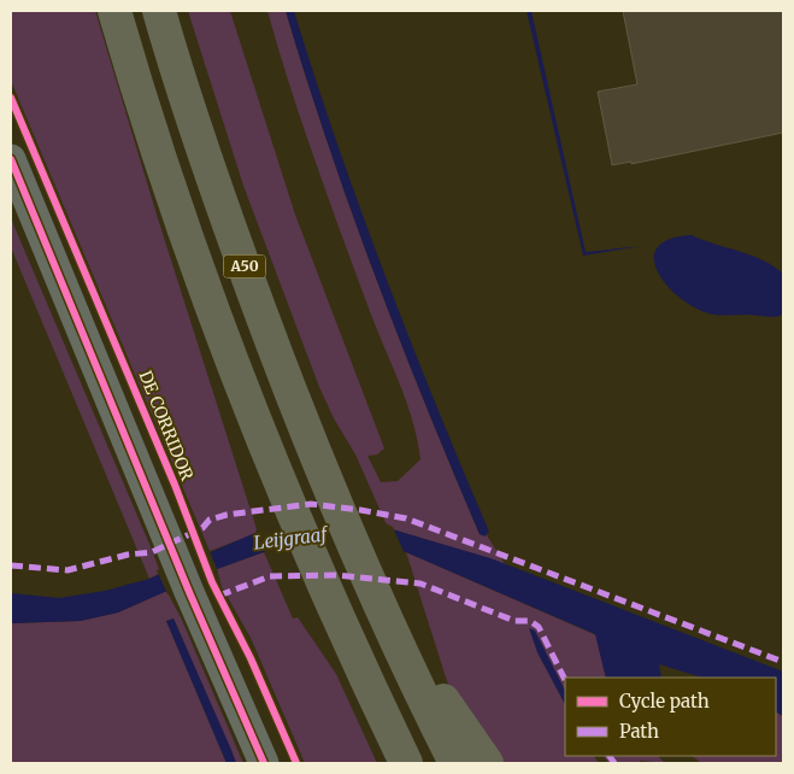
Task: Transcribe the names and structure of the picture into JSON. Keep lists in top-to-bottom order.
{
  "streets": {
    "highway": ["A50"],
    "cycle path": ["DE CORRIDOR"]
  },
  "water": ["Leijgraaf"],
  "legend": ["Cycle path", "Path"]
}
